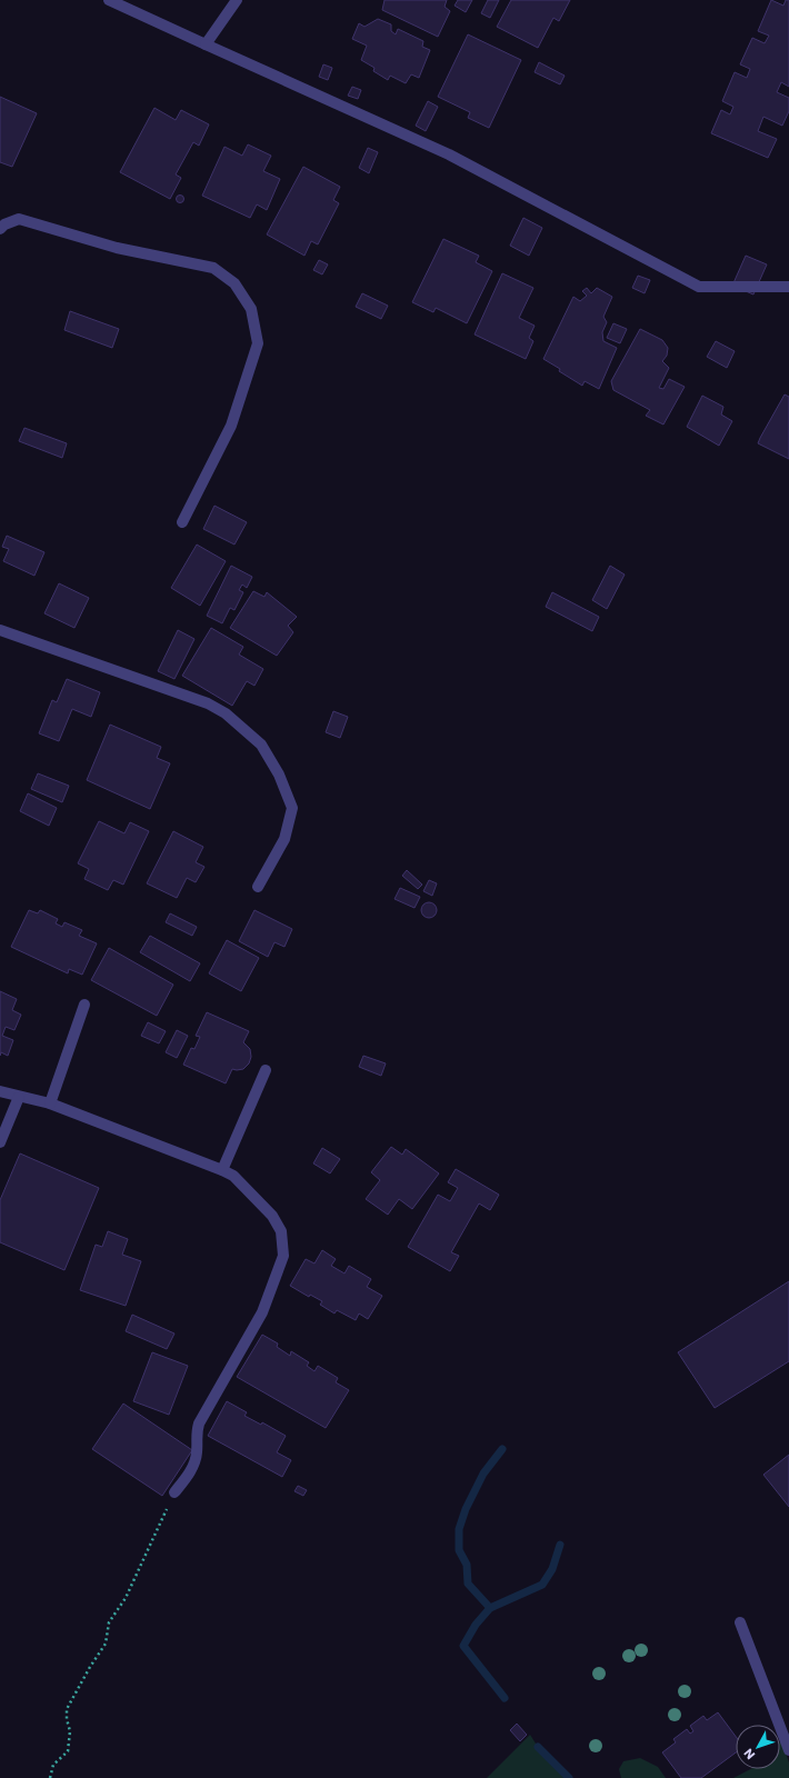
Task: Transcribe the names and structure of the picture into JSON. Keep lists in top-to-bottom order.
{
  "north": "bottom left"
}
